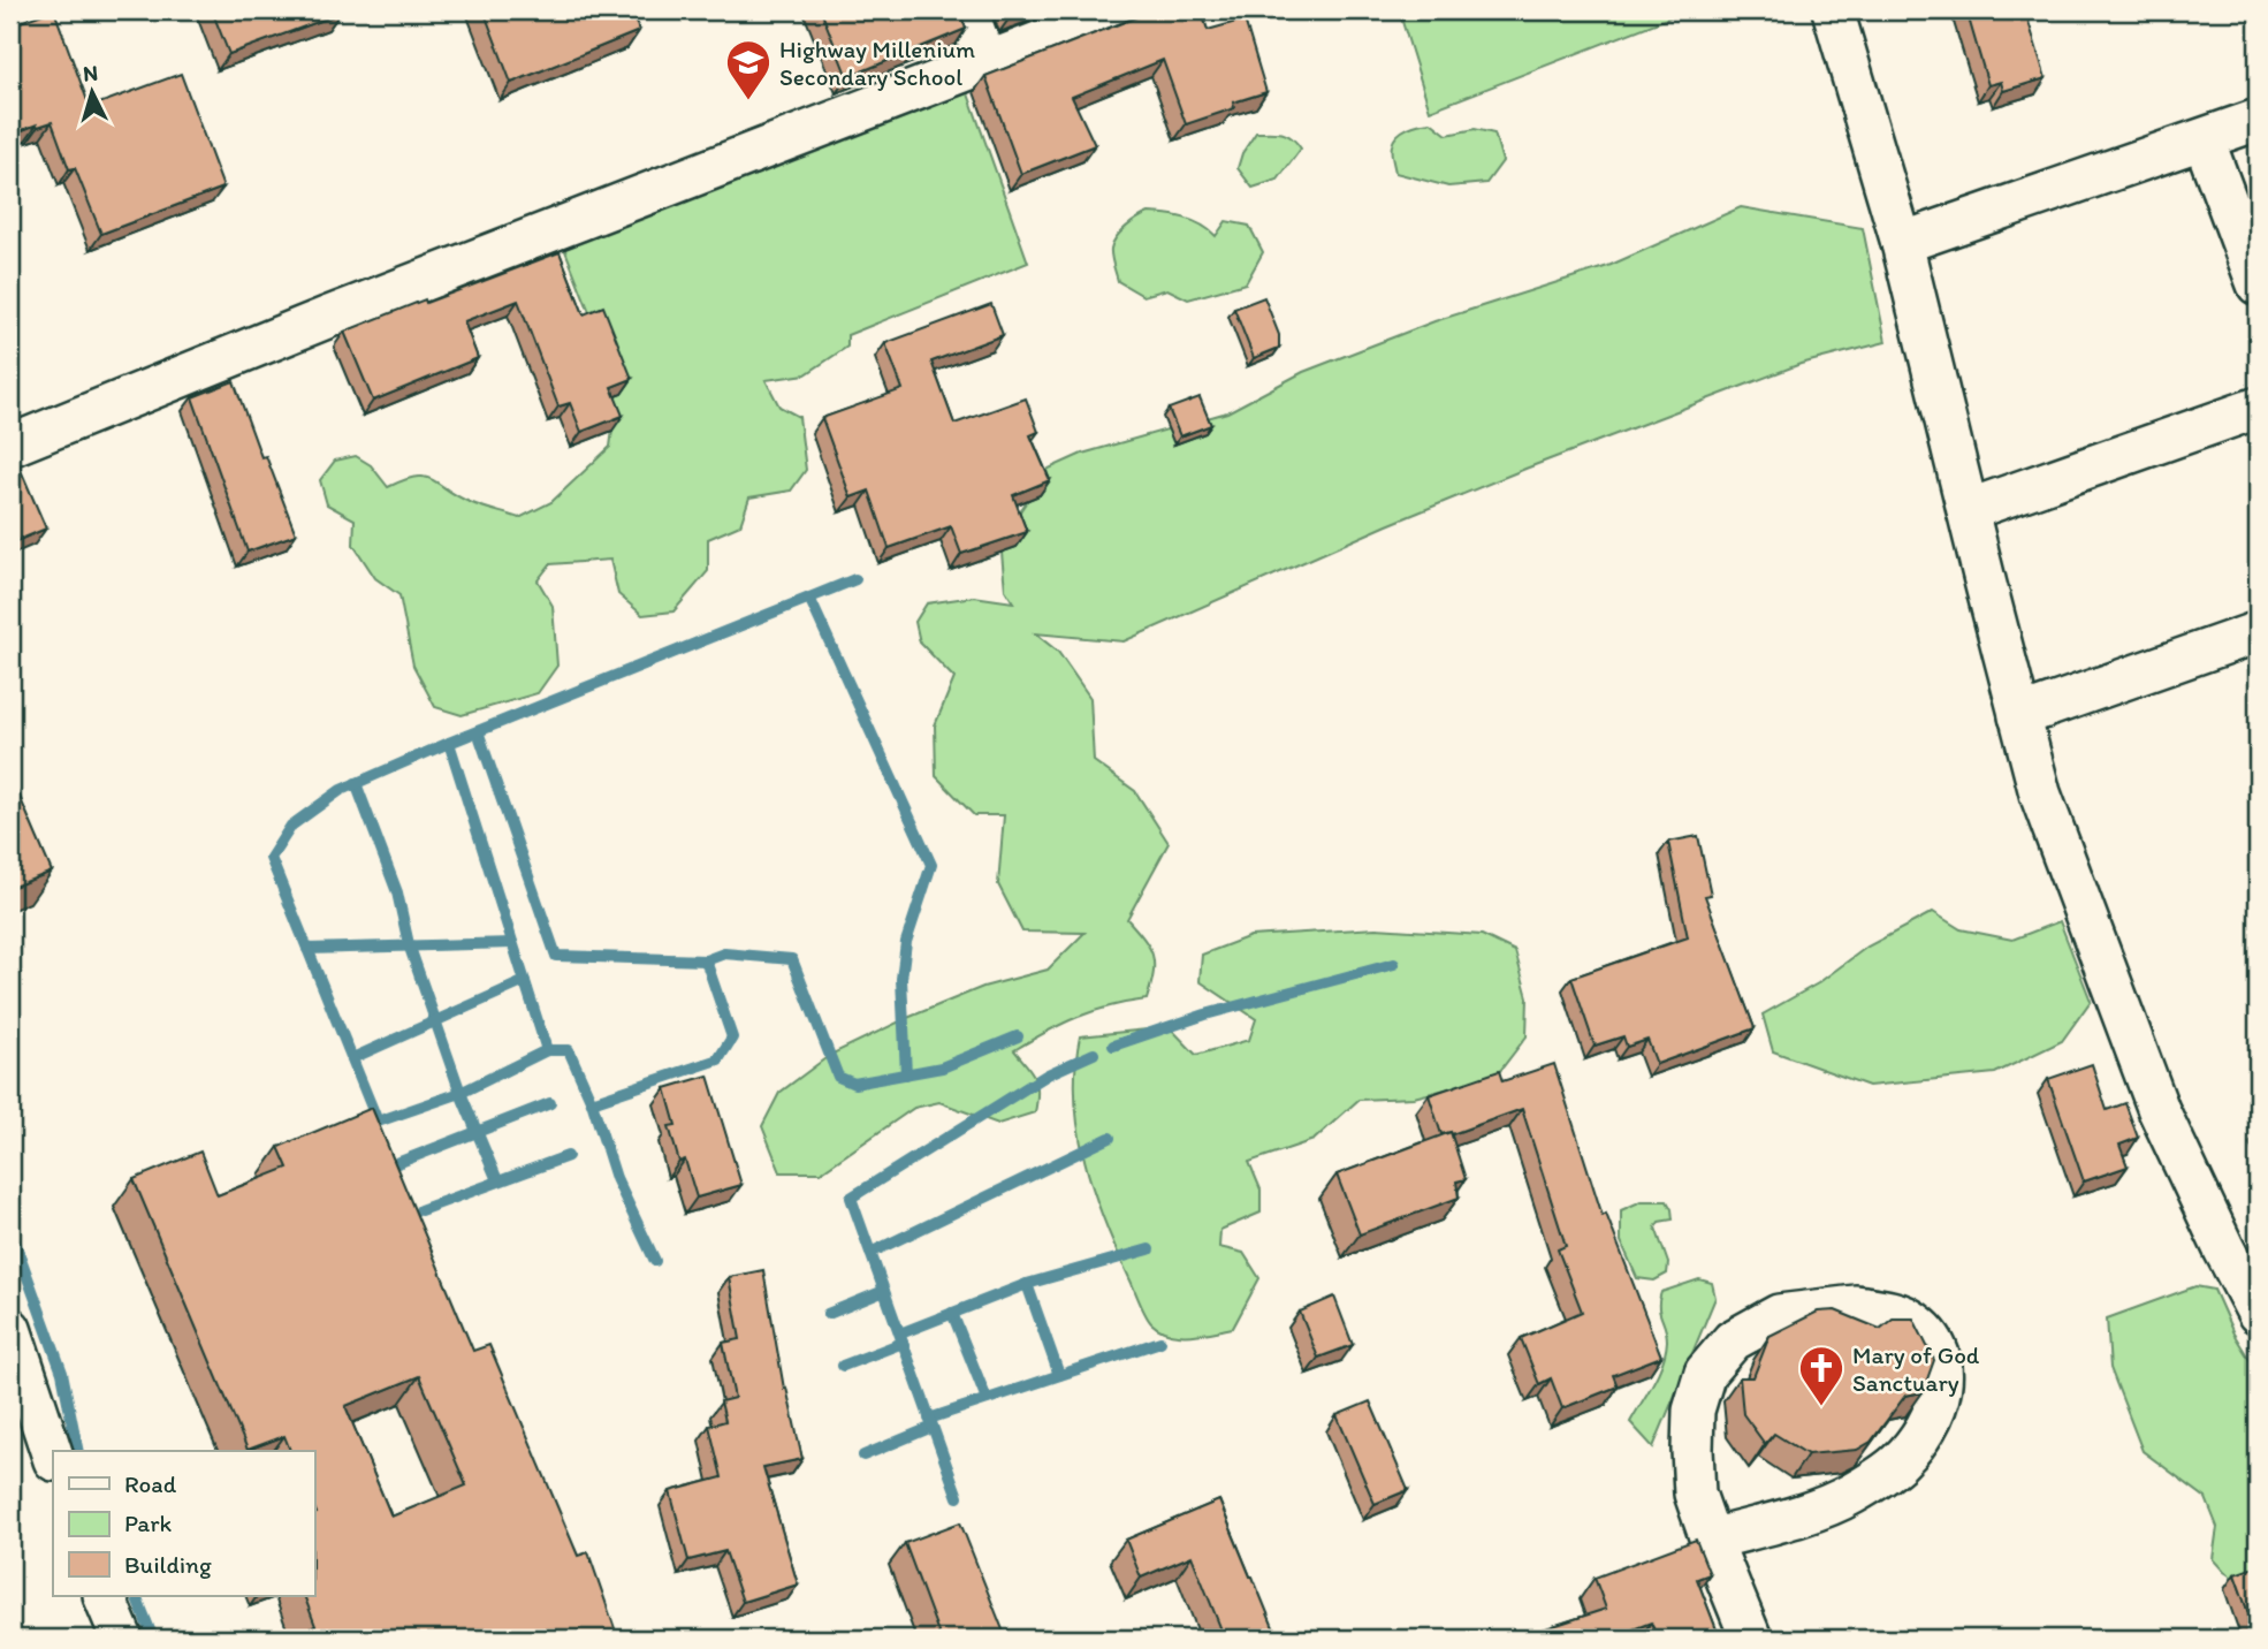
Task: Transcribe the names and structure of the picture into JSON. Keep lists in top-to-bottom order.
{
  "places": {
    "school or university": ["Highway Millenium Secondary School"],
    "church": ["Mary of God Sanctuary"]
  },
  "legend": ["Road", "Park", "Building"],
  "north": "top"
}
